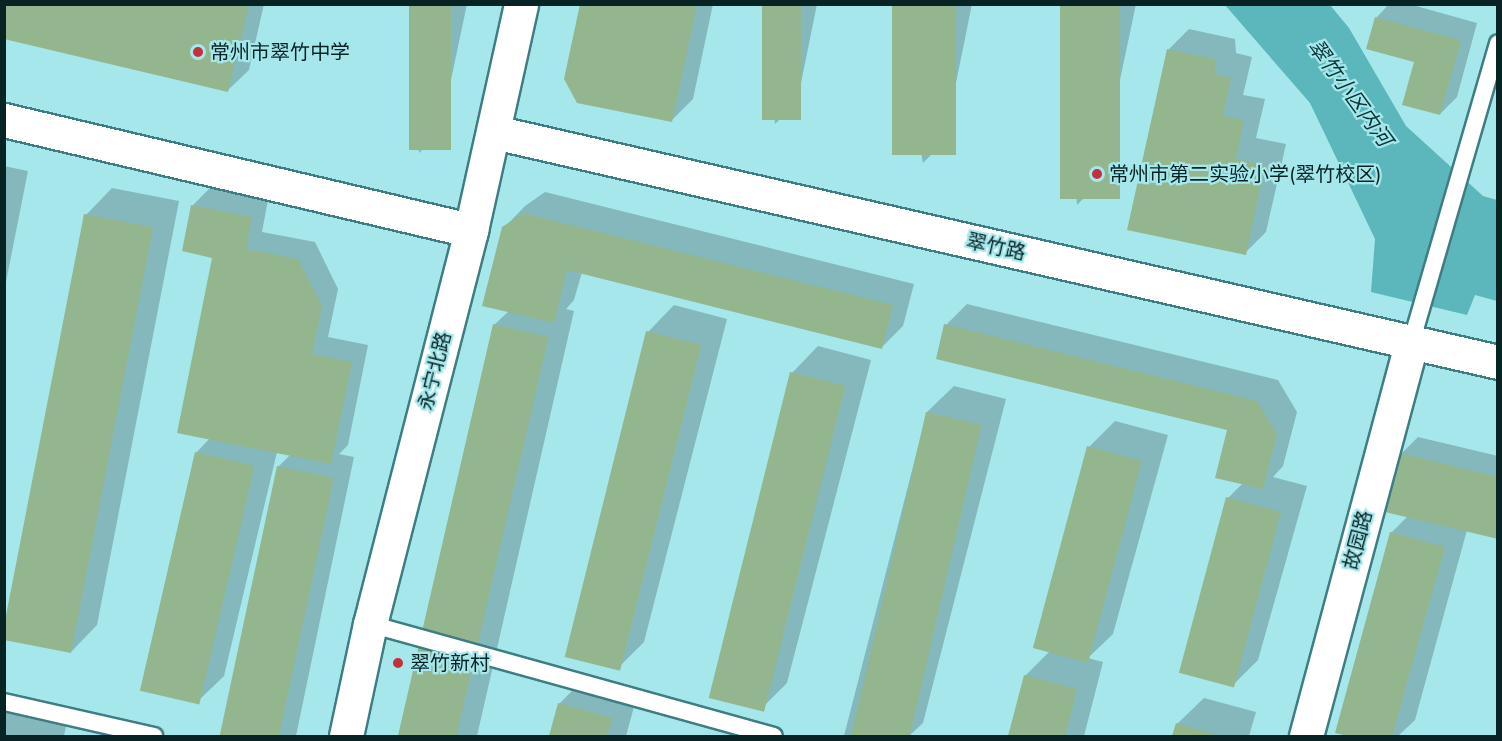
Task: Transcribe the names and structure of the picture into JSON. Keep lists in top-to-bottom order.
{
  "streets": {
    "street": ["翠竹路", "永宁北路", "故园路"]
  },
  "crossings": [
    ["翠竹路", "永宁北路"],
    ["翠竹路", "故园路"]
  ],
  "water": ["翠竹小区内河"],
  "places": ["常州市翠竹中学", "常州市第二实验小学(翠竹校区)", "翠竹新村"]
}
